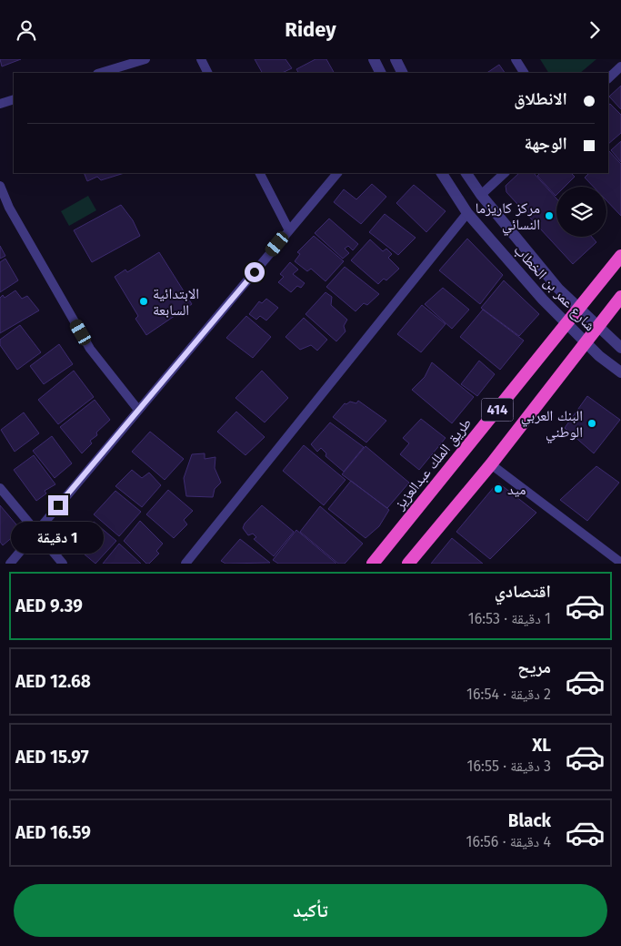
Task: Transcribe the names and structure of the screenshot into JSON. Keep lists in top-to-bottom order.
{
  "streets": {
    "highway": ["414", "طريق الملك عبدالعزيز"],
    "street": ["شارع عمر بن الخطاب"]
  },
  "crossings": [
    ["شارع عمر بن الخطاب", "414"],
    ["شارع عمر بن الخطاب", "طريق الملك عبدالعزيز"]
  ],
  "places": [
    "مركز كاريزما النسائي",
    "الابتدائية السابعة",
    "البنك العربي الوطني",
    "ميد"
  ],
  "page": {
    "header": "Ridey",
    "banner": ["الانطلاق", "الوجهة"],
    "bubble": "1 دقيقة",
    "list": [
      {
        "name": "اقتصادي",
        "note": "1 دقيقة · 16:53",
        "value": "AED 9.39"
      },
      {
        "name": "مريح",
        "note": "2 دقيقة · 16:54",
        "value": "AED 12.68"
      },
      {
        "name": "XL",
        "note": "3 دقيقة · 16:55",
        "value": "AED 15.97"
      },
      {
        "name": "Black",
        "note": "4 دقيقة · 16:56",
        "value": "AED 16.59"
      }
    ],
    "buttons": "تأكيد"
  }
}
